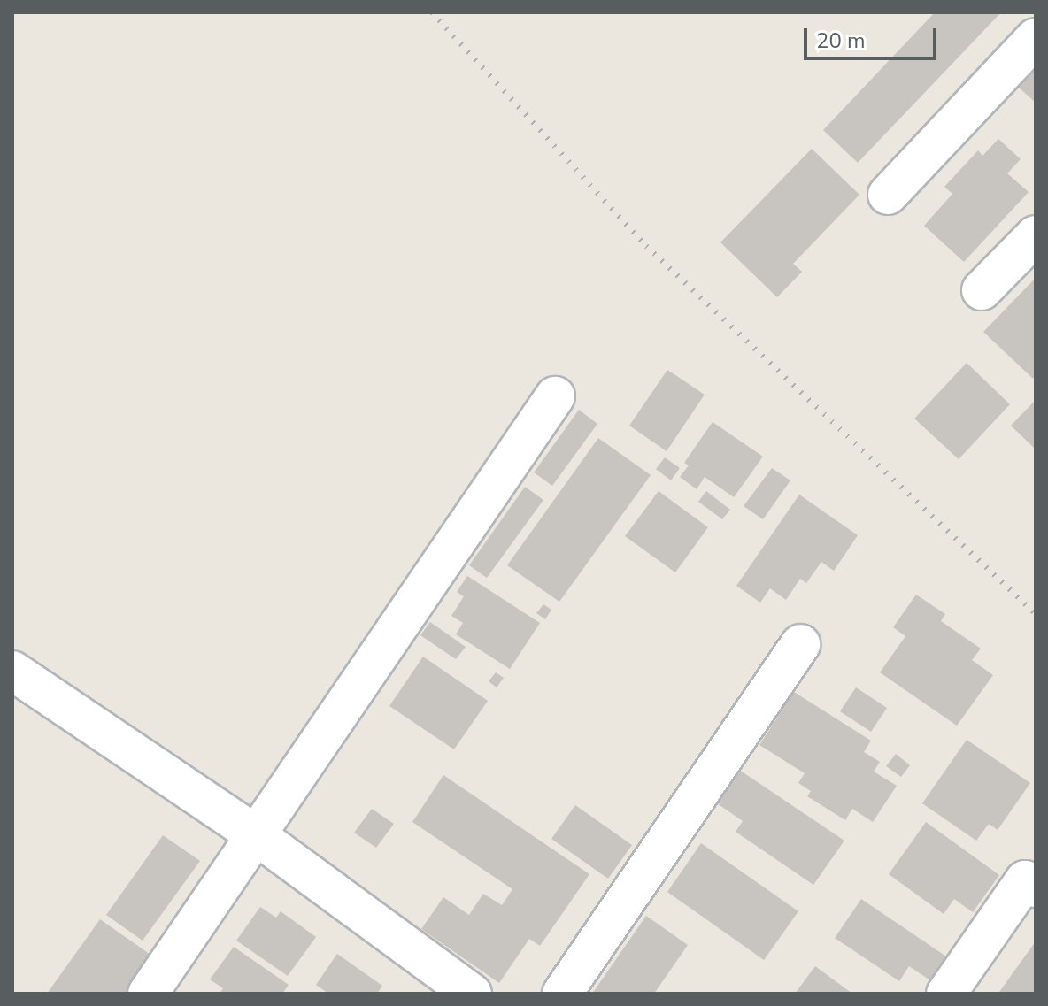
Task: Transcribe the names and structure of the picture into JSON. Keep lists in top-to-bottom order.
{
  "scale_bar": "20 m"
}
